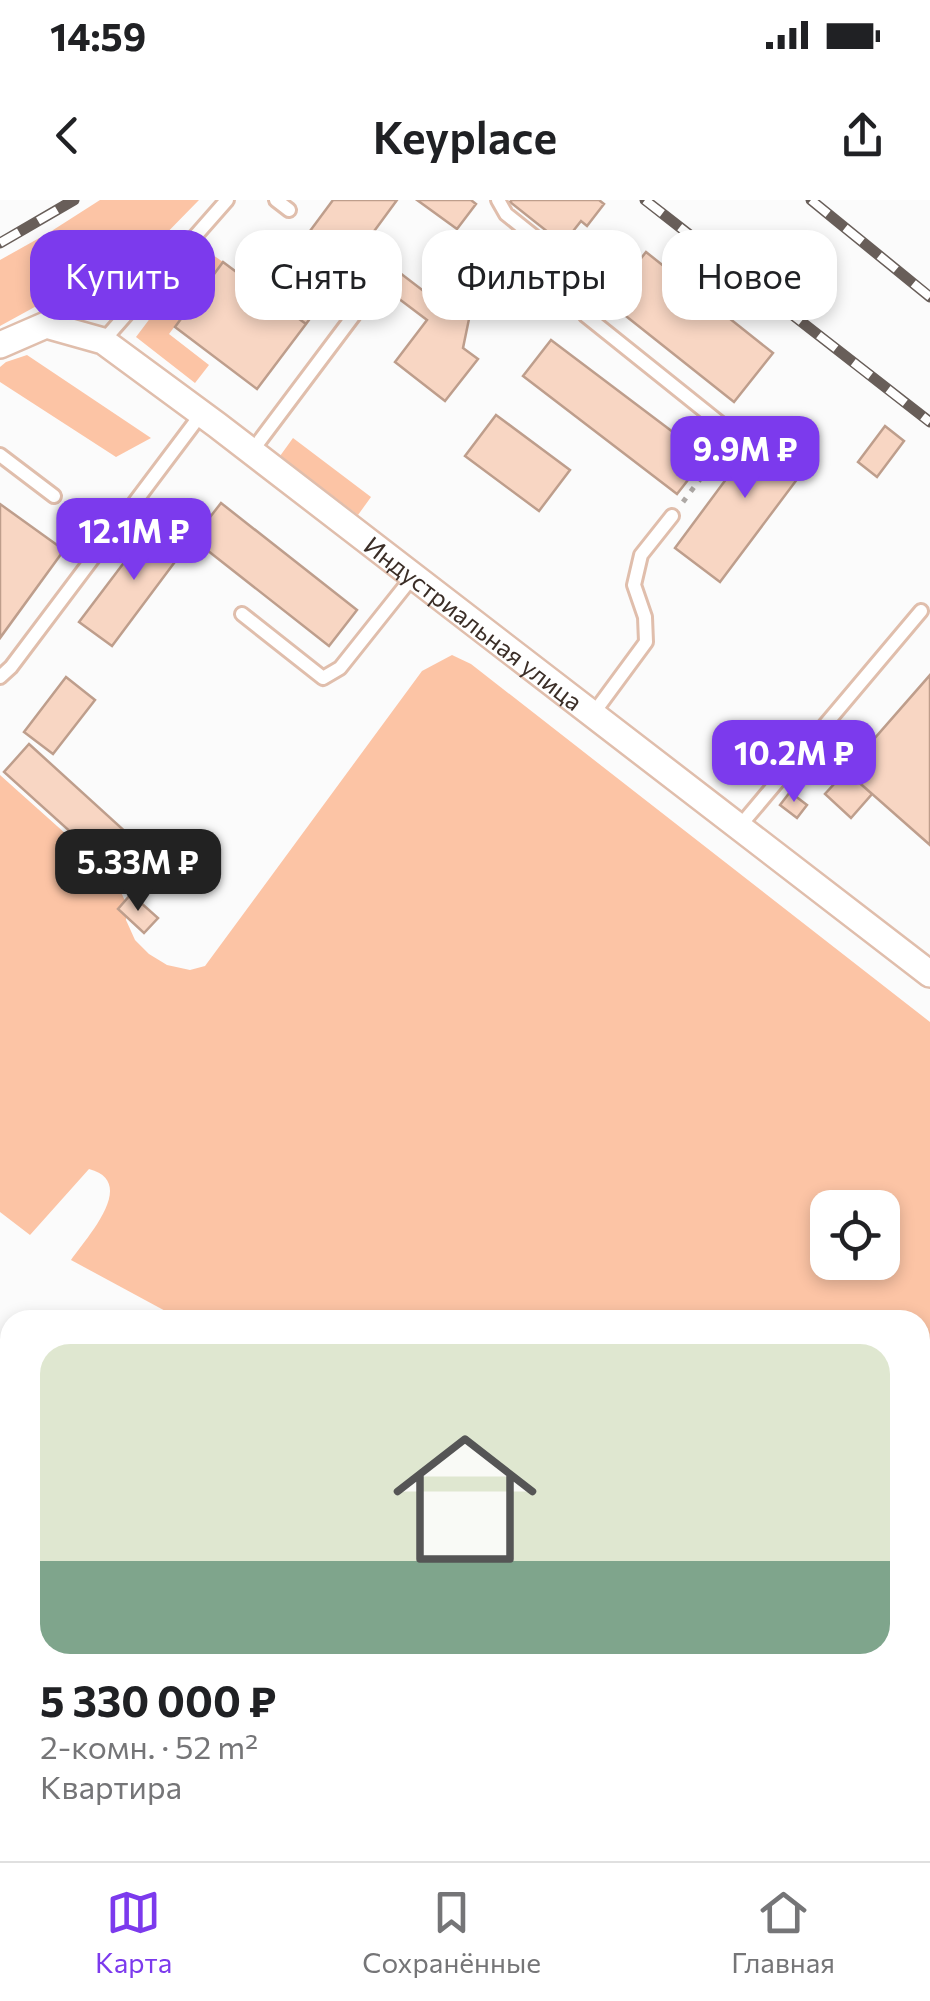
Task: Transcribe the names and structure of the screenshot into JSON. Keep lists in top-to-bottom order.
{
  "streets": {
    "street": ["Индустриальная улица"]
  },
  "page": {
    "status": "14:59",
    "header": "Keyplace",
    "chip": [
      "Купить",
      "Снять",
      "Фильтры",
      "Новое"
    ],
    "price": [
      "9.9M ₽",
      "12.1M ₽",
      "10.2M ₽",
      "5.33M ₽"
    ],
    "list": [
      {
        "name": "5 330 000 ₽",
        "note": "2-комн. · 52 m² · Квартира"
      }
    ],
    "tabs": ["Карта", "Сохранённые", "Главная"]
  }
}
